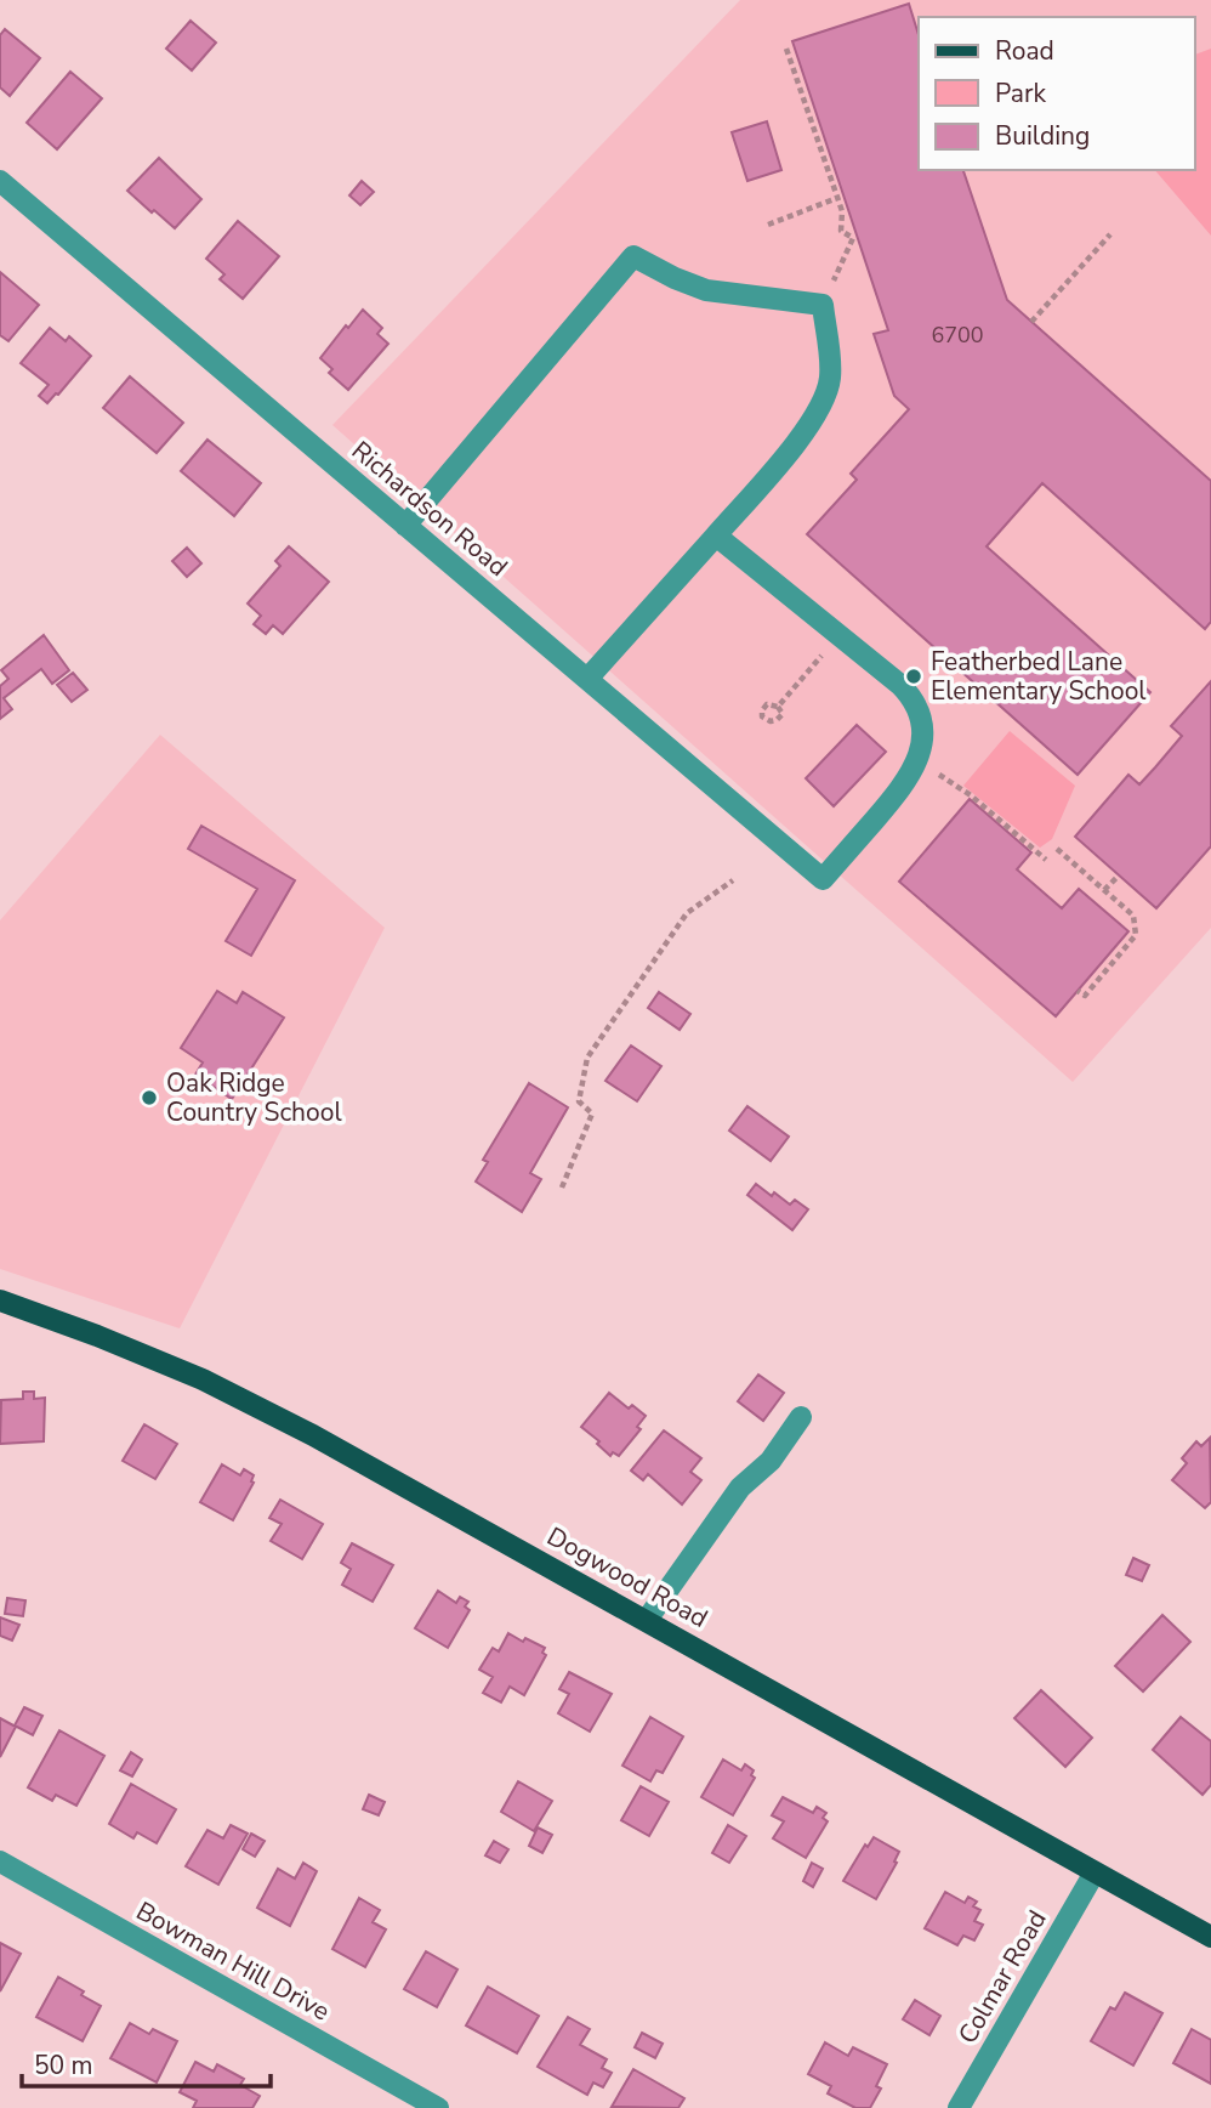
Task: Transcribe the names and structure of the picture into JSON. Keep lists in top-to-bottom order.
{
  "streets": {
    "main road": ["Dogwood Road"],
    "street": ["Richardson Road", "Bowman Hill Drive", "Colmar Road"]
  },
  "crossings": [
    ["Dogwood Road", "Colmar Road"]
  ],
  "places": ["Featherbed Lane Elementary School", "Oak Ridge Country School"],
  "house_numbers": ["6700"],
  "legend": ["Road", "Park", "Building"],
  "scale_bar": "50 m"
}
